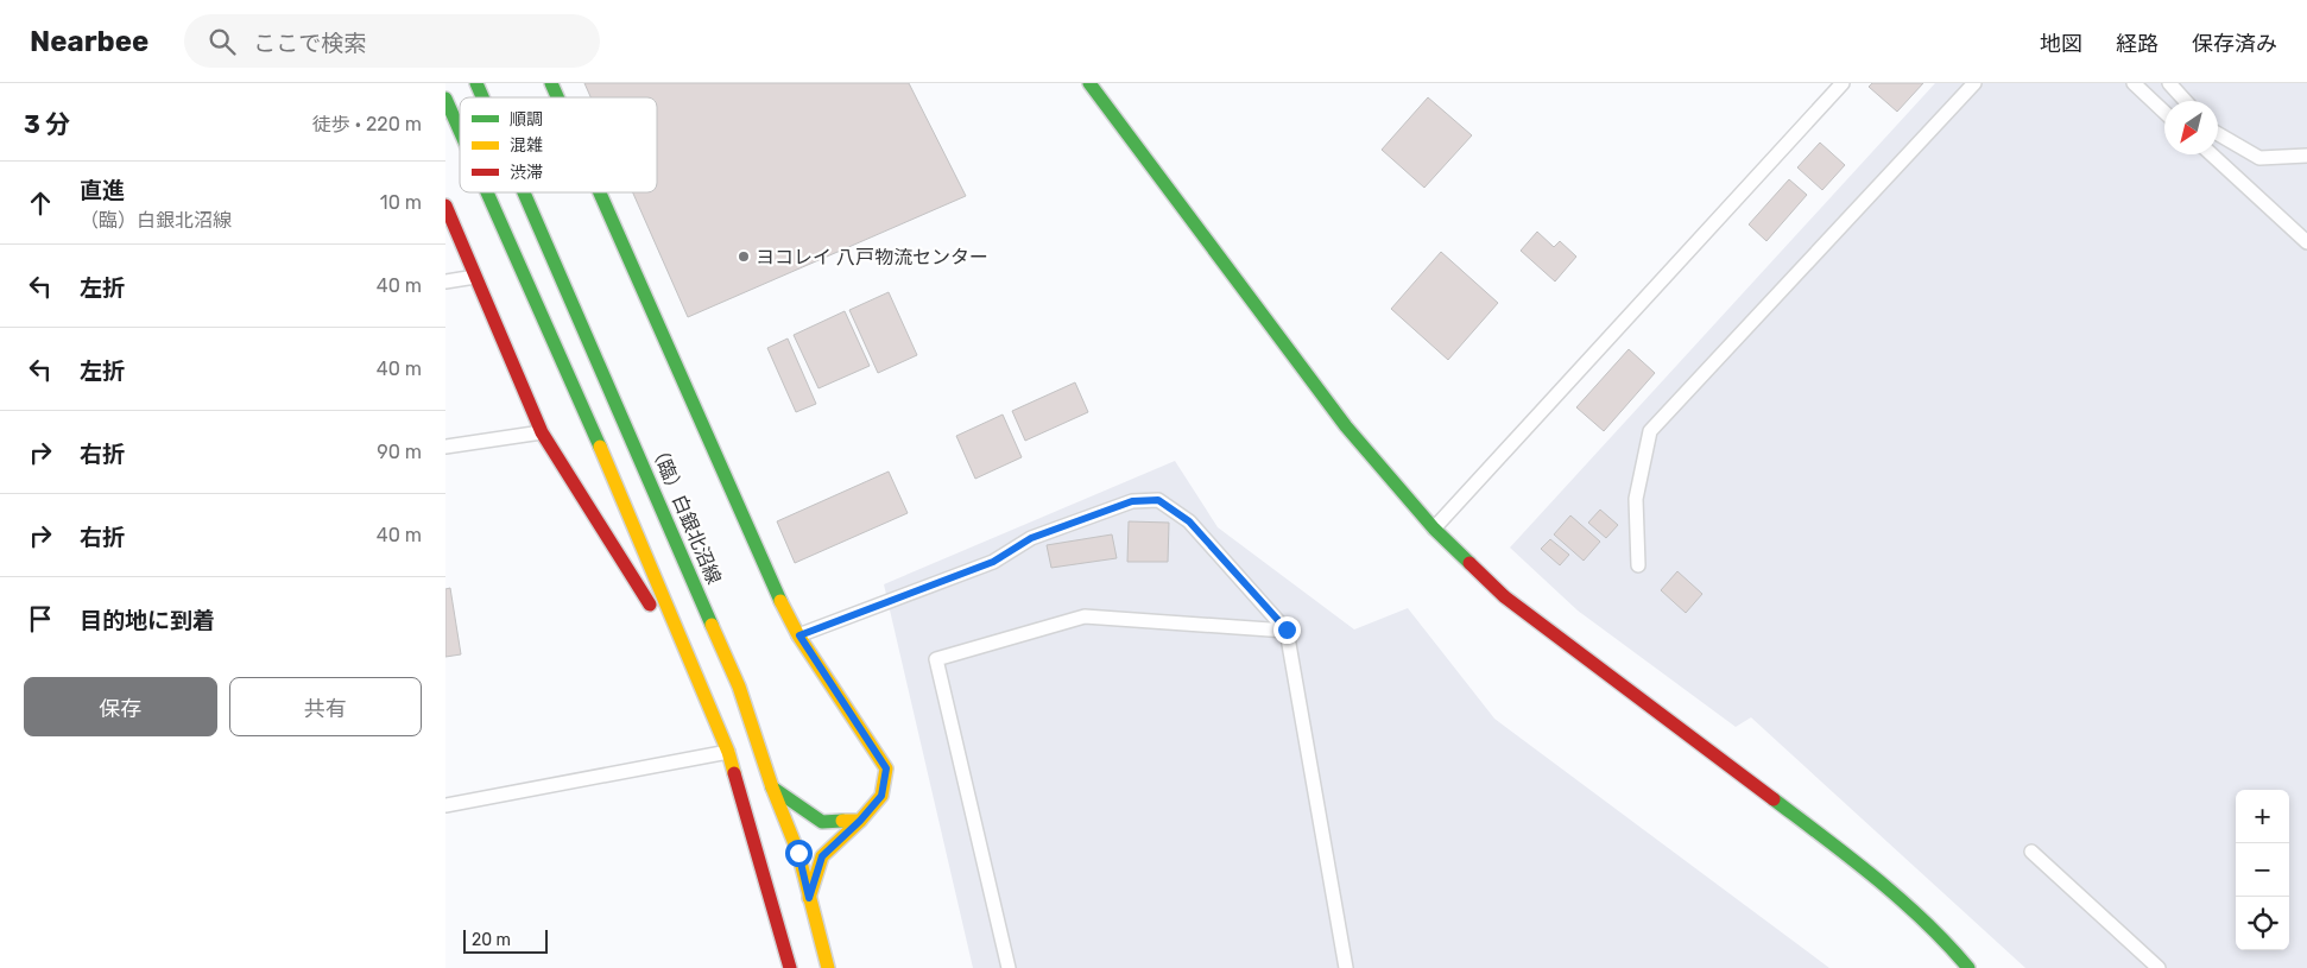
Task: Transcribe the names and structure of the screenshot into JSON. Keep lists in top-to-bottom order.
{
  "streets": {
    "street": ["（臨）白銀北沼線"]
  },
  "places": ["ヨコレイ 八戸物流センター"],
  "legend": ["順調", "混雑", "渋滞"],
  "scale_bar": "20 m",
  "north": "bottom left",
  "page": {
    "header": "Nearbee",
    "search": "ここで検索",
    "nav": ["地図", "経路", "保存済み"],
    "heading": ["3 分", "徒歩 · 220 m"],
    "list": [
      ["直進", "（臨）白銀北沼線", "10 m"],
      ["左折", "40 m"],
      ["左折", "40 m"],
      ["右折", "90 m"],
      ["右折", "40 m"],
      "目的地に到着"
    ],
    "buttons": ["保存", "共有"],
    "map_buttons": ["+", "−"],
    "scale": "20 m"
  }
}
